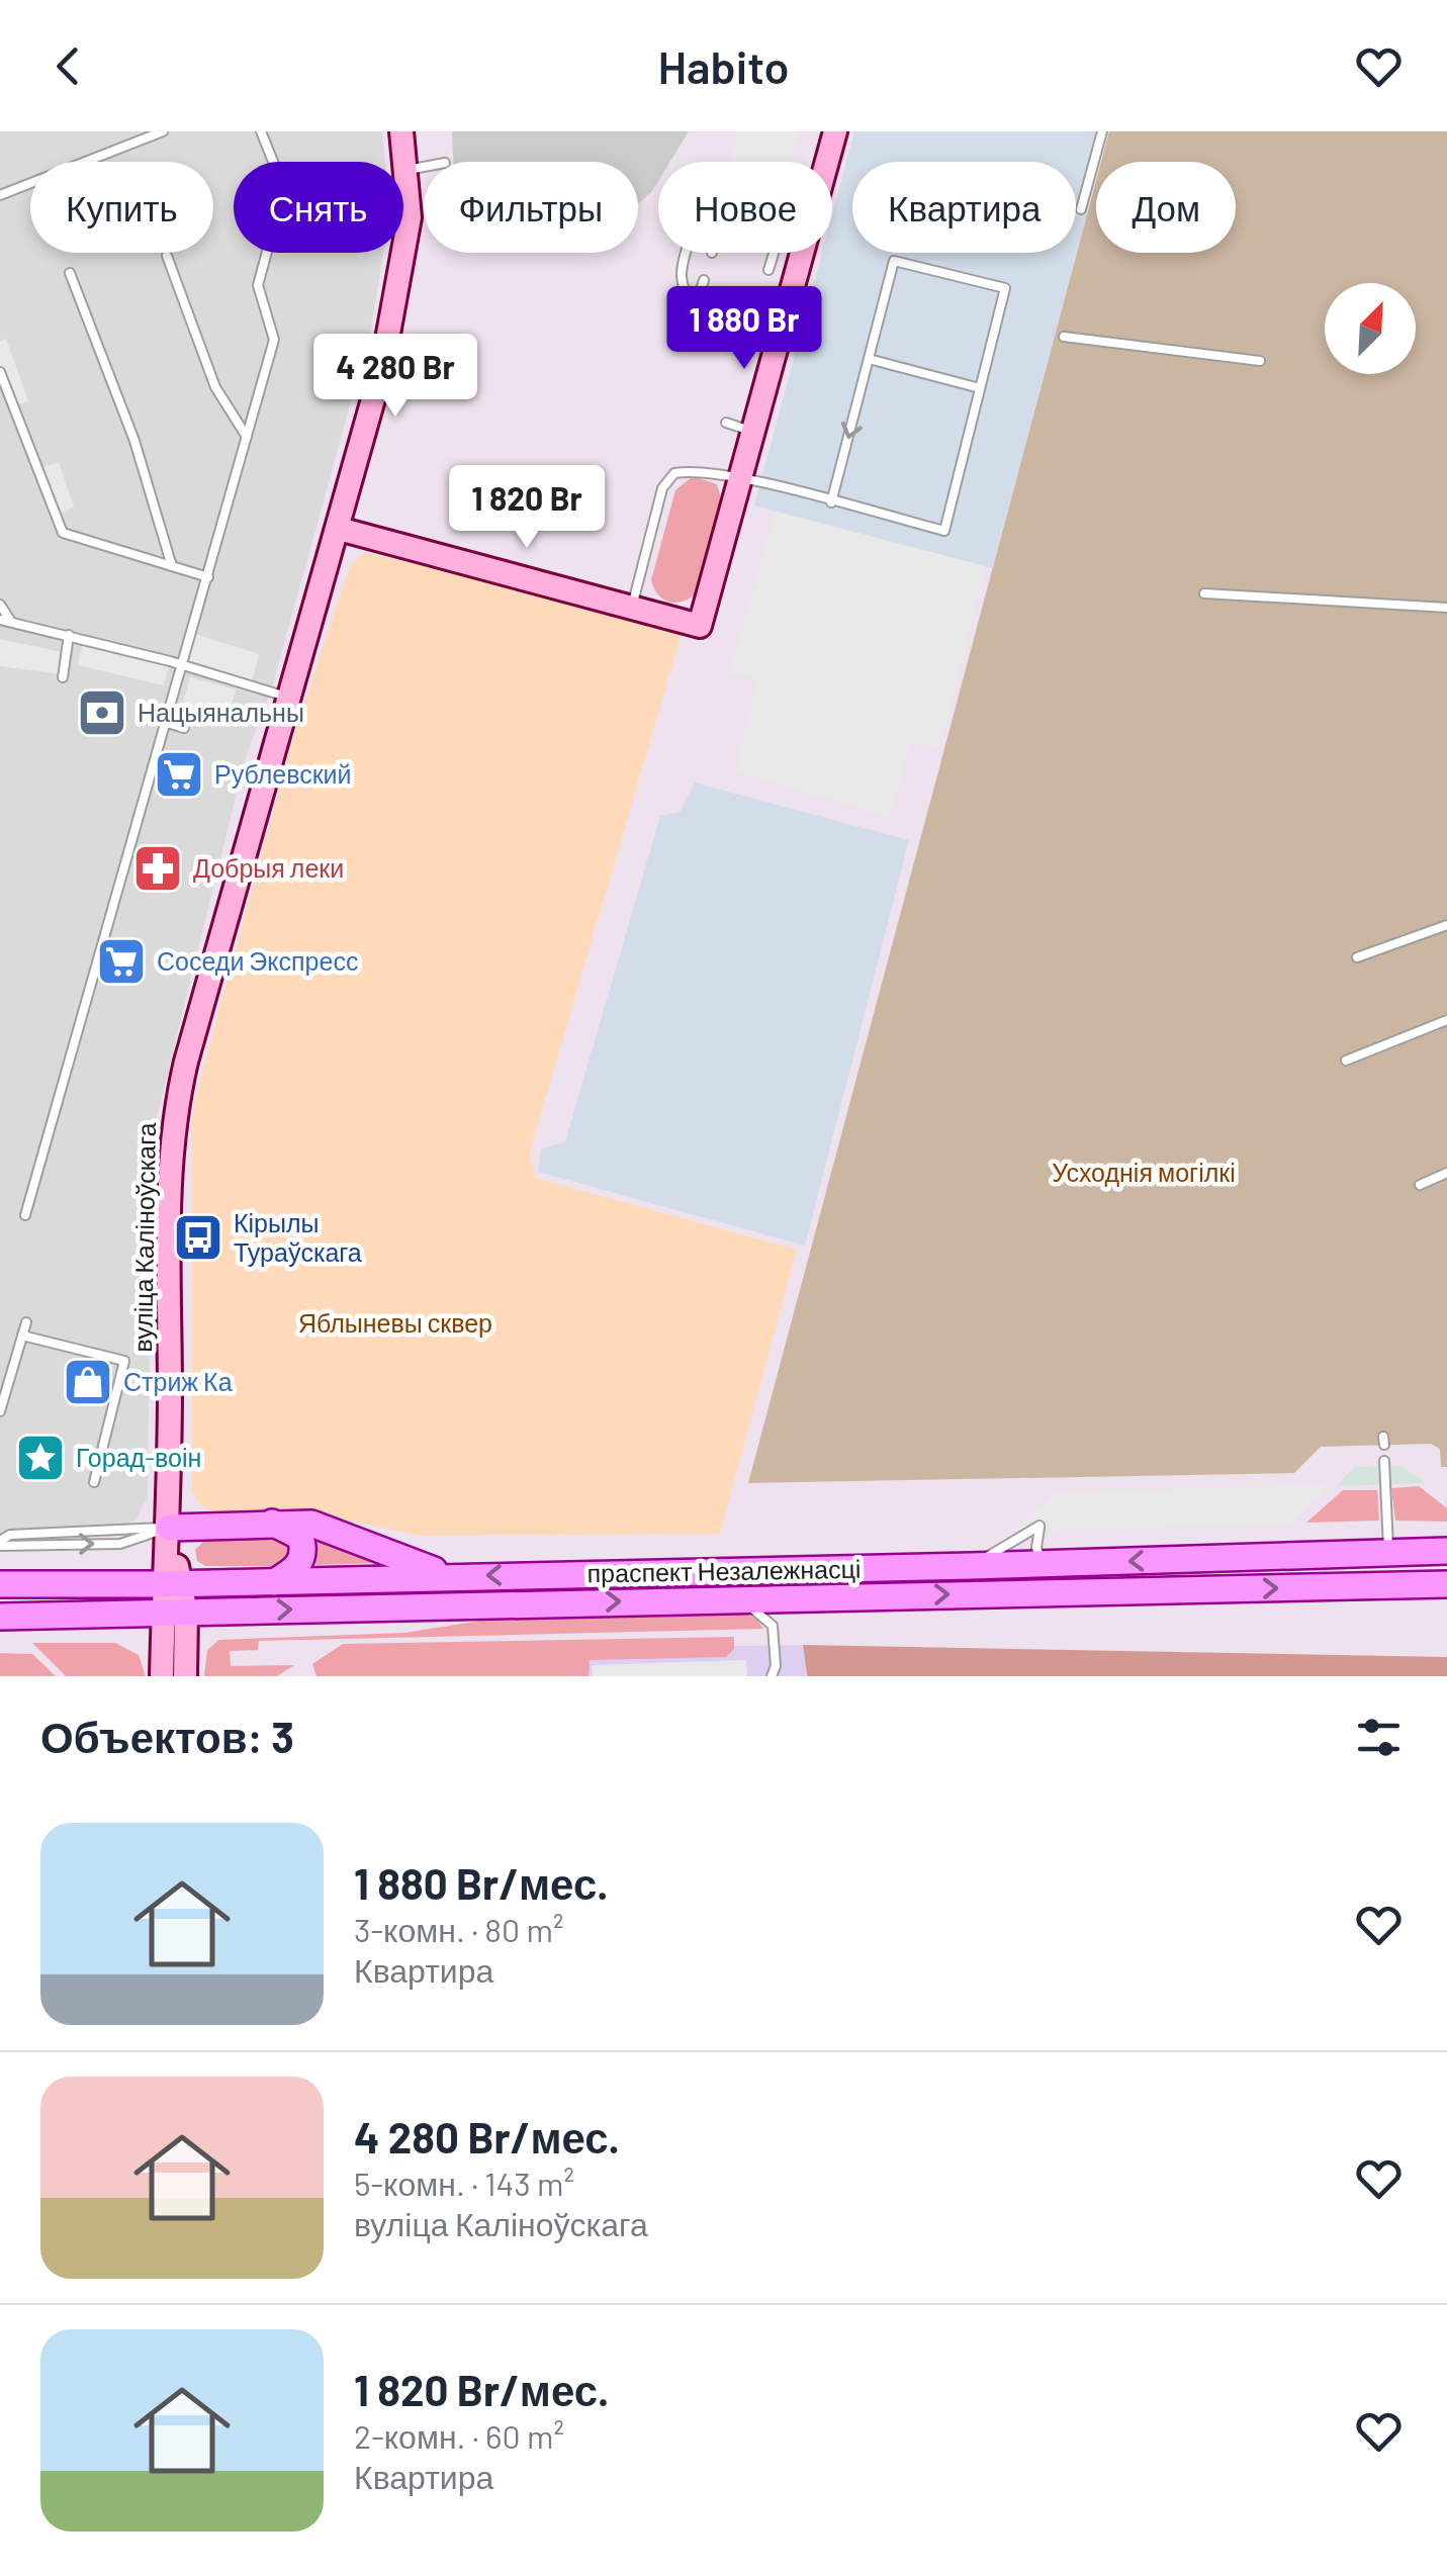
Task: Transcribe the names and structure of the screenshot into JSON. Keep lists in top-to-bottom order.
{
  "streets": {
    "main road": ["вуліца Каліноўскага", "праспект Незалежнасці"]
  },
  "crossings": [
    ["вуліца Каліноўскага", "праспект Незалежнасці"]
  ],
  "parks": ["Усходнія могілкі", "Яблыневы сквер"],
  "places": {
    "bank": ["Нацыянальны"],
    "supermarket": ["Рублевский", "Соседи Экспресс"],
    "pharmacy": ["Добрыя леки"],
    "bus stop": ["Кірылы Тураўскага"],
    "shop": ["Стриж Ка"],
    "place": ["Горад-воін"]
  },
  "north": "top right",
  "page": {
    "header": "Habito",
    "chip": [
      "Купить",
      "Снять",
      "Фильтры",
      "Новое",
      "Квартира",
      "Дом"
    ],
    "price": ["1 880 Br", "4 280 Br", "1 820 Br"],
    "heading": "Объектов: 3",
    "list": [
      {
        "name": "1 880 Br/мес.",
        "note": "3-комн. · 80 m² · Квартира"
      },
      {
        "name": "4 280 Br/мес.",
        "note": "5-комн. · 143 m² · вуліца Каліноўскага"
      },
      {
        "name": "1 820 Br/мес.",
        "note": "2-комн. · 60 m² · Квартира"
      }
    ]
  }
}
